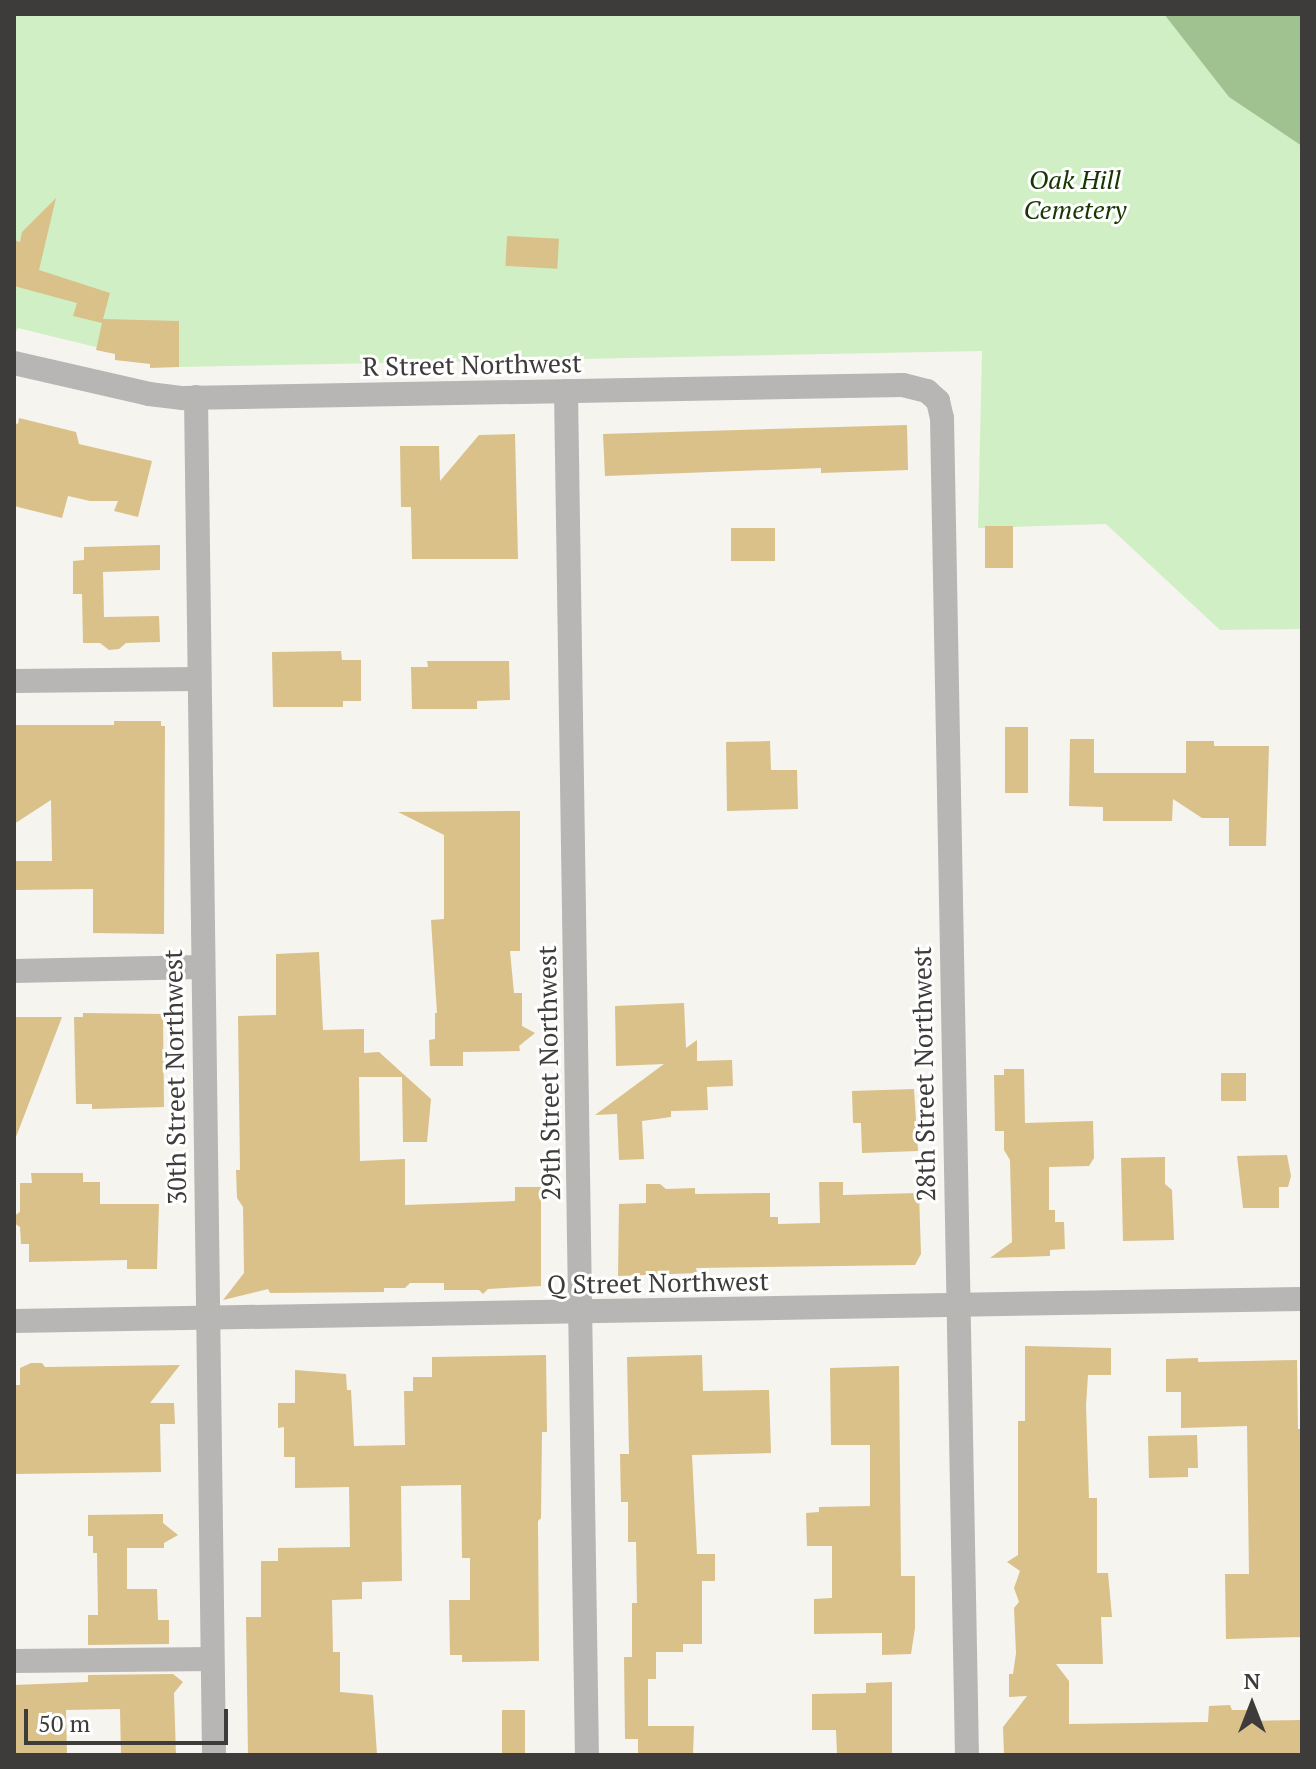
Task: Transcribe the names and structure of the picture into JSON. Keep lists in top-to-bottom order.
{
  "streets": {
    "street": [
      "R Street Northwest",
      "29th Street Northwest",
      "28th Street Northwest",
      "30th Street Northwest",
      "Q Street Northwest"
    ]
  },
  "crossings": [
    ["R Street Northwest", "29th Street Northwest"],
    ["R Street Northwest", "28th Street Northwest"],
    ["R Street Northwest", "30th Street Northwest"],
    ["29th Street Northwest", "Q Street Northwest"],
    ["28th Street Northwest", "Q Street Northwest"],
    ["30th Street Northwest", "Q Street Northwest"]
  ],
  "parks": ["Oak Hill Cemetery"],
  "scale_bar": "50 m",
  "north": "top"
}
